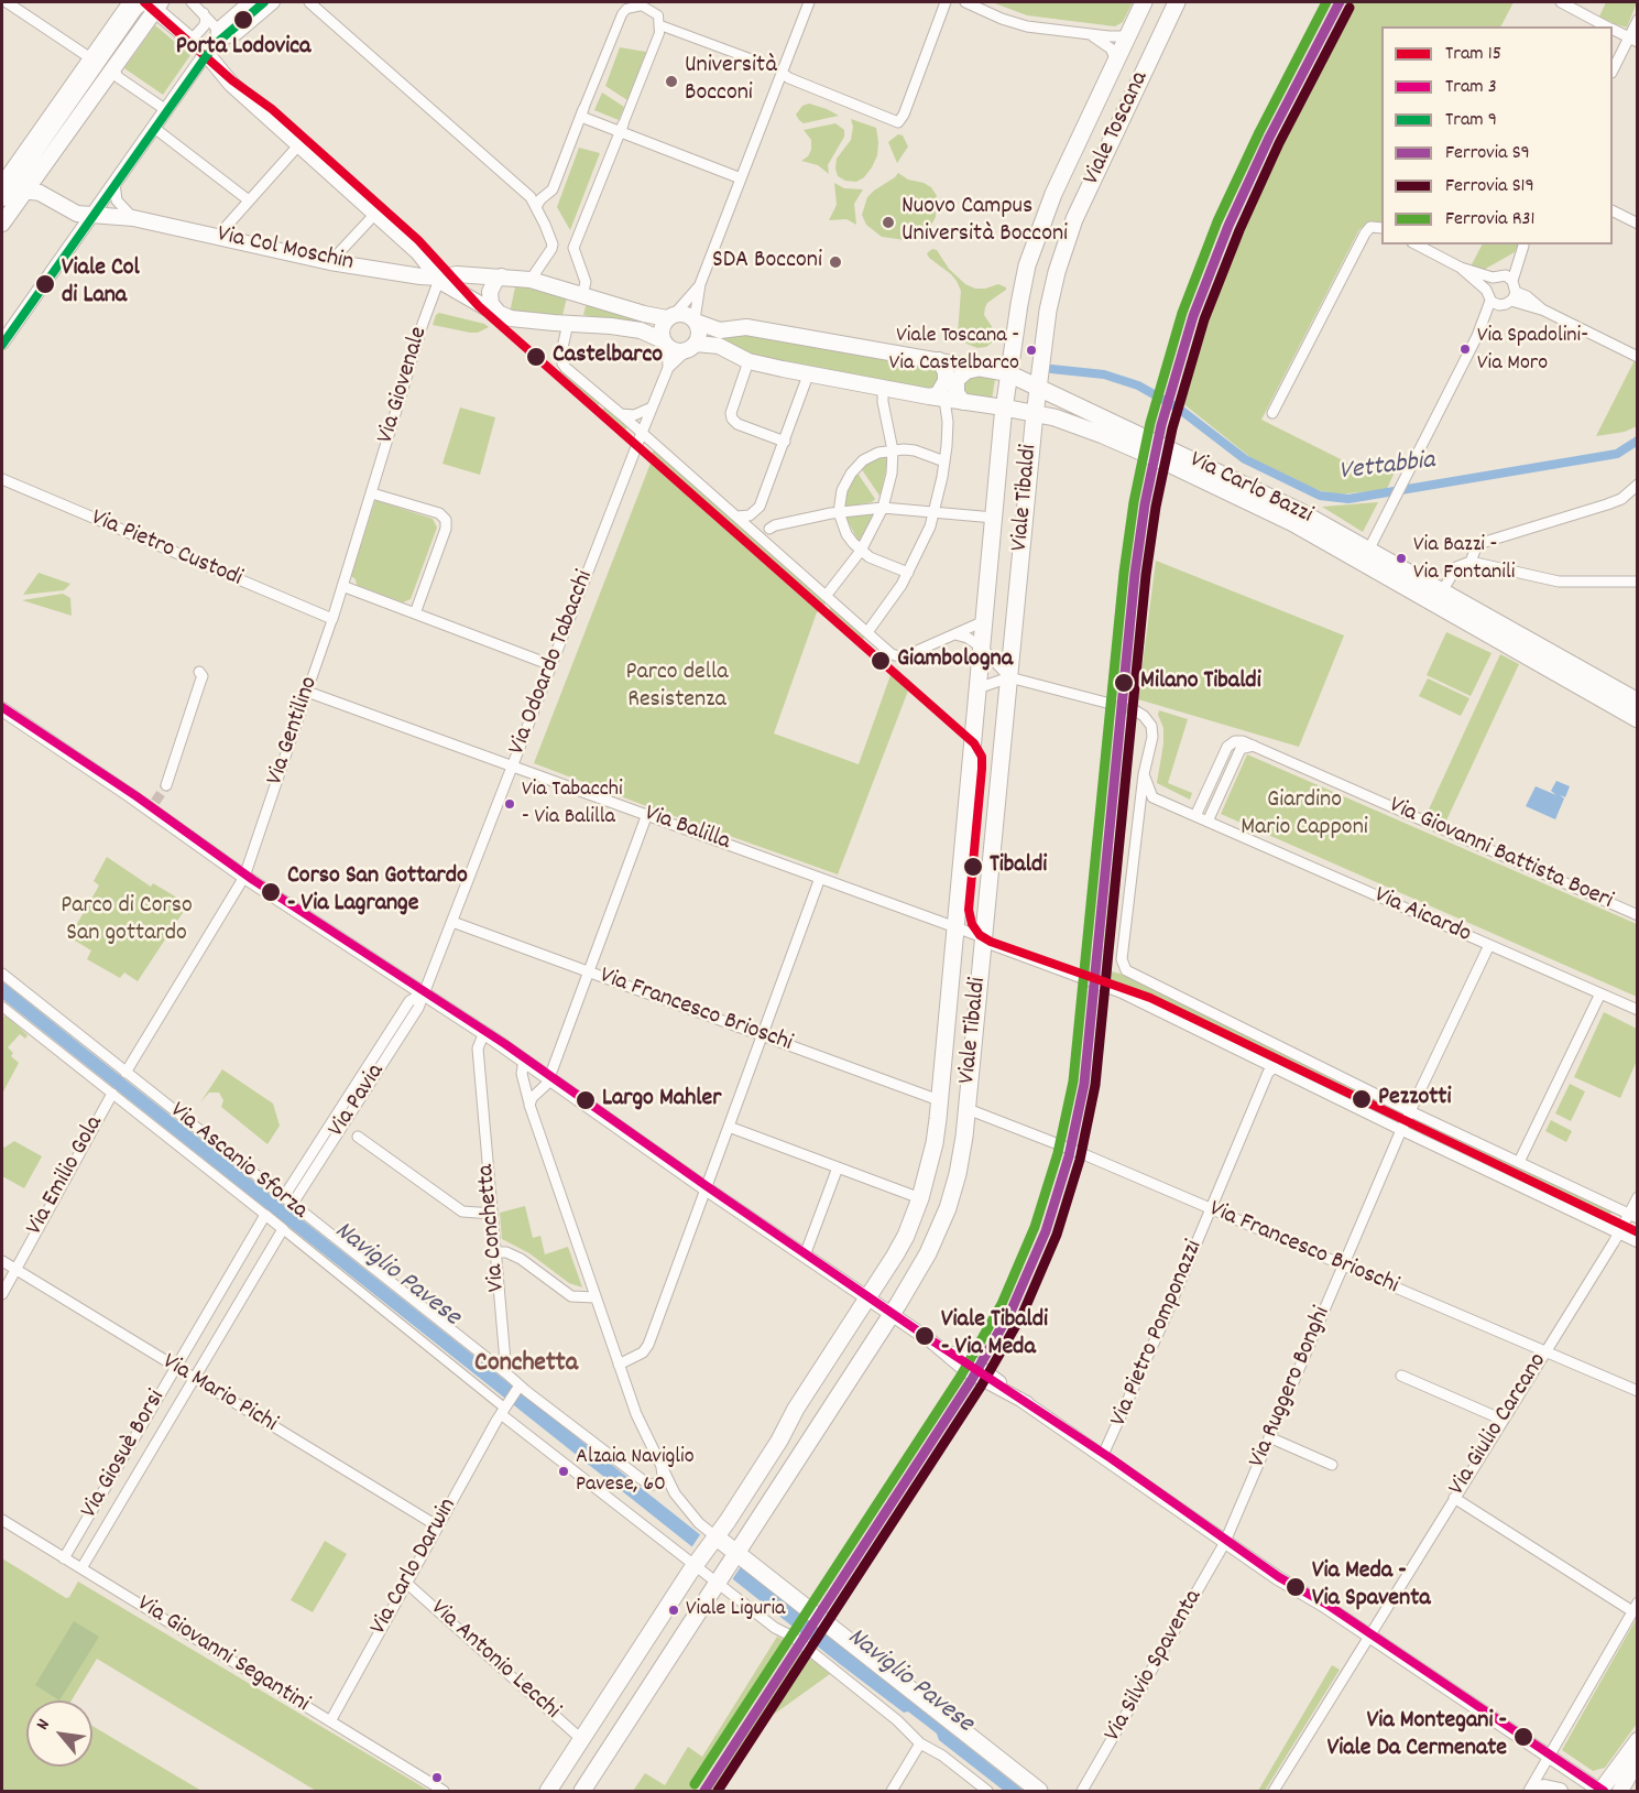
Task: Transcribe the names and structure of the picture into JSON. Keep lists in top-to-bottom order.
{
  "streets": {
    "main road": [
      "Viale Toscana",
      "Via Col Moschin",
      "Via Carlo Bazzi",
      "Viale Tibaldi"
    ],
    "street": [
      "Via Giovenale",
      "Via Pietro Custodi",
      "Via Odoardo Tabacchi",
      "Via Gentilino",
      "Via Balilla",
      "Via Giovanni Battista Boeri",
      "Via Aicardo",
      "Via Francesco Brioschi",
      "Via Pavia",
      "Via Ascanio Sforza",
      "Via Emilio Gola",
      "Via Conchetta",
      "Via Pietro Pomponazzi",
      "Via Ruggero Bonghi",
      "Via Mario Pichi",
      "Via Giulio Carcano",
      "Via Giosuè Borsi",
      "Via Carlo Darwin",
      "Via Giovanni Segantini",
      "Via Antonio Lecchi",
      "Via Silvio Spaventa"
    ]
  },
  "crossings": [
    ["Viale Toscana", "Via Carlo Bazzi"],
    ["Viale Toscana", "Viale Tibaldi"],
    ["Via Col Moschin", "Via Giovenale"],
    ["Via Col Moschin", "Via Odoardo Tabacchi"],
    ["Via Giovenale", "Via Gentilino"],
    ["Via Carlo Bazzi", "Viale Tibaldi"],
    ["Viale Tibaldi", "Via Balilla"],
    ["Viale Tibaldi", "Via Francesco Brioschi"],
    ["Via Pietro Custodi", "Via Gentilino"],
    ["Via Odoardo Tabacchi", "Via Balilla"],
    ["Via Odoardo Tabacchi", "Via Francesco Brioschi"],
    ["Via Odoardo Tabacchi", "Via Pavia"],
    ["Via Gentilino", "Via Balilla"],
    ["Via Gentilino", "Via Ascanio Sforza"],
    ["Via Balilla", "Via Pietro Pomponazzi"],
    ["Via Balilla", "Via Ruggero Bonghi"],
    ["Via Balilla", "Via Giulio Carcano"],
    ["Via Aicardo", "Via Ruggero Bonghi"],
    ["Via Francesco Brioschi", "Via Pietro Pomponazzi"],
    ["Via Francesco Brioschi", "Via Ruggero Bonghi"],
    ["Via Francesco Brioschi", "Via Giulio Carcano"],
    ["Via Pavia", "Via Ascanio Sforza"],
    ["Via Ascanio Sforza", "Via Conchetta"],
    ["Via Emilio Gola", "Via Mario Pichi"],
    ["Via Ruggero Bonghi", "Via Silvio Spaventa"],
    ["Via Mario Pichi", "Via Giosuè Borsi"],
    ["Via Mario Pichi", "Via Carlo Darwin"],
    ["Via Giosuè Borsi", "Via Giovanni Segantini"],
    ["Via Carlo Darwin", "Via Giovanni Segantini"],
    ["Via Carlo Darwin", "Via Antonio Lecchi"]
  ],
  "districts": ["Conchetta"],
  "water": ["Vettabbia", "Naviglio Pavese"],
  "parks": ["Parco della Resistenza", "Giardino Mario Capponi", "Parco di Corso San gottardo"],
  "places": [
    "Porta Lodovica",
    "Università Bocconi",
    "Nuovo Campus Università Bocconi",
    "SDA Bocconi",
    "Viale Col di Lana",
    "Via Spadolini- Via Moro",
    "Viale Toscana - Via Castelbarco",
    "Castelbarco",
    "Via Bazzi - Via Fontanili",
    "Giambologna",
    "Milano Tibaldi",
    "Via Tabacchi - Via Balilla",
    "Tibaldi",
    "Corso San Gottardo - Via Lagrange",
    "Pezzotti",
    "Largo Mahler",
    "Viale Tibaldi - Via Meda",
    "Alzaia Naviglio Pavese, 60",
    "Via Meda - Via Spaventa",
    "Viale Liguria",
    "Via Montegani - Viale Da Cermenate"
  ],
  "lines": [
    "tram line 15",
    "tram line 9",
    "rail line S9",
    "rail line R31",
    "rail line S19",
    "tram line 3"
  ],
  "legend": [
    "Tram 15",
    "Tram 3",
    "Tram 9",
    "Ferrovia S9",
    "Ferrovia S19",
    "Ferrovia R31"
  ],
  "north": "top left"
}
